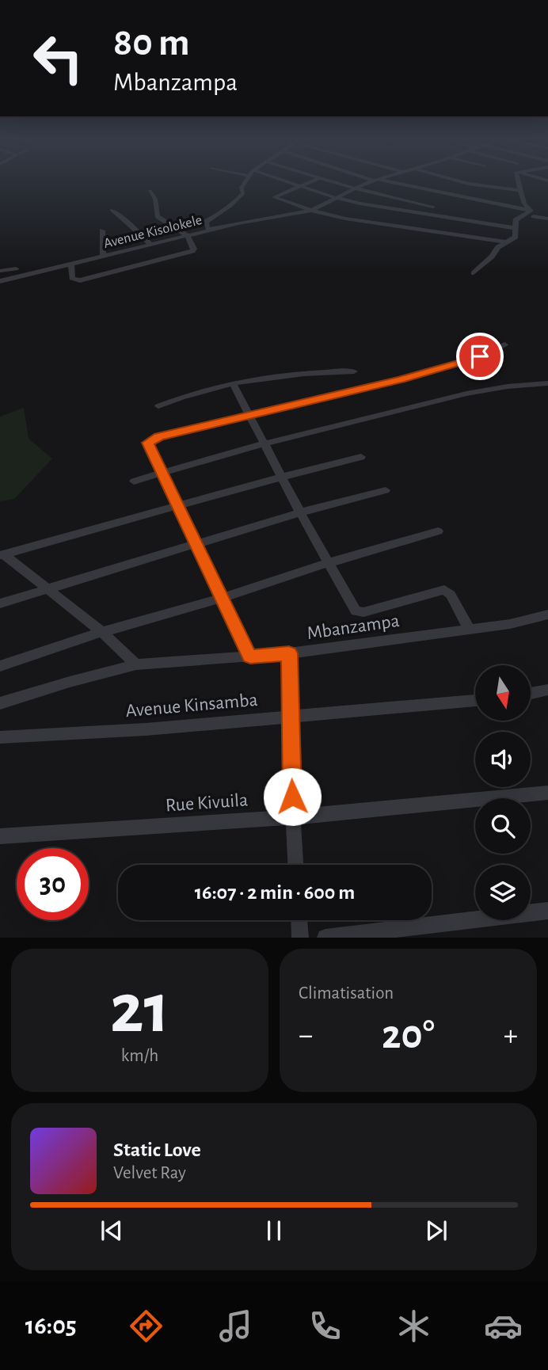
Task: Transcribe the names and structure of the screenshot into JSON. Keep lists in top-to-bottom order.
{
  "streets": {
    "street": [
      "Avenue Kisolokele",
      "Mbanzampa",
      "Avenue Kinsamba",
      "Rue Kivuila"
    ]
  },
  "north": "bottom",
  "page": {
    "turn": ["80 m", "Mbanzampa"],
    "limit": "30",
    "trip": "16:07 · 2 min · 600 m",
    "tile": [
      ["21", "km/h"],
      "Climatisation"
    ],
    "heat": ["−", "20°", "+"],
    "song": ["Static Love", "Velvet Ray"],
    "tabs": "16:05"
  }
}
